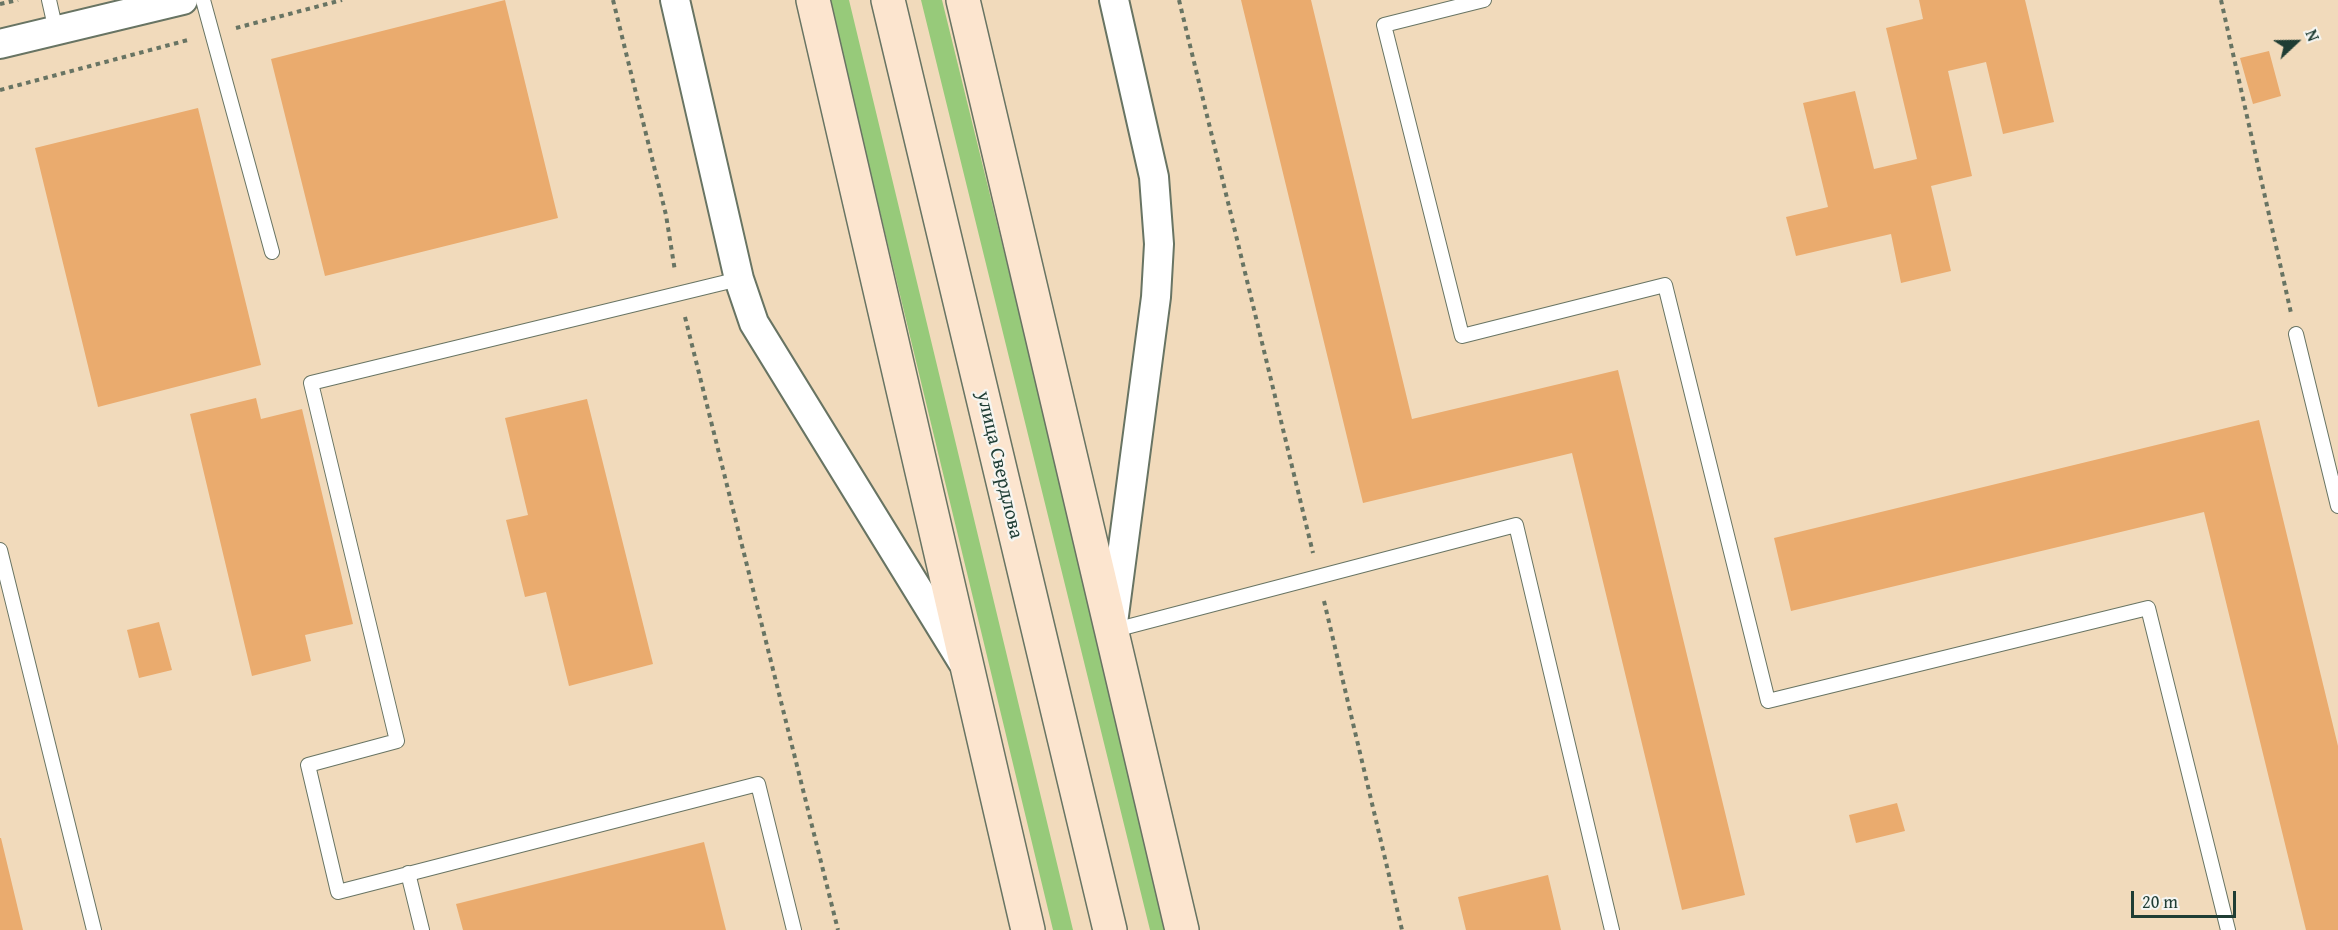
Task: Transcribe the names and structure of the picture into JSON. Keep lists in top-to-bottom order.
{
  "streets": {
    "main road": ["улица Свердлова"]
  },
  "scale_bar": "20 m",
  "north": "right"
}
